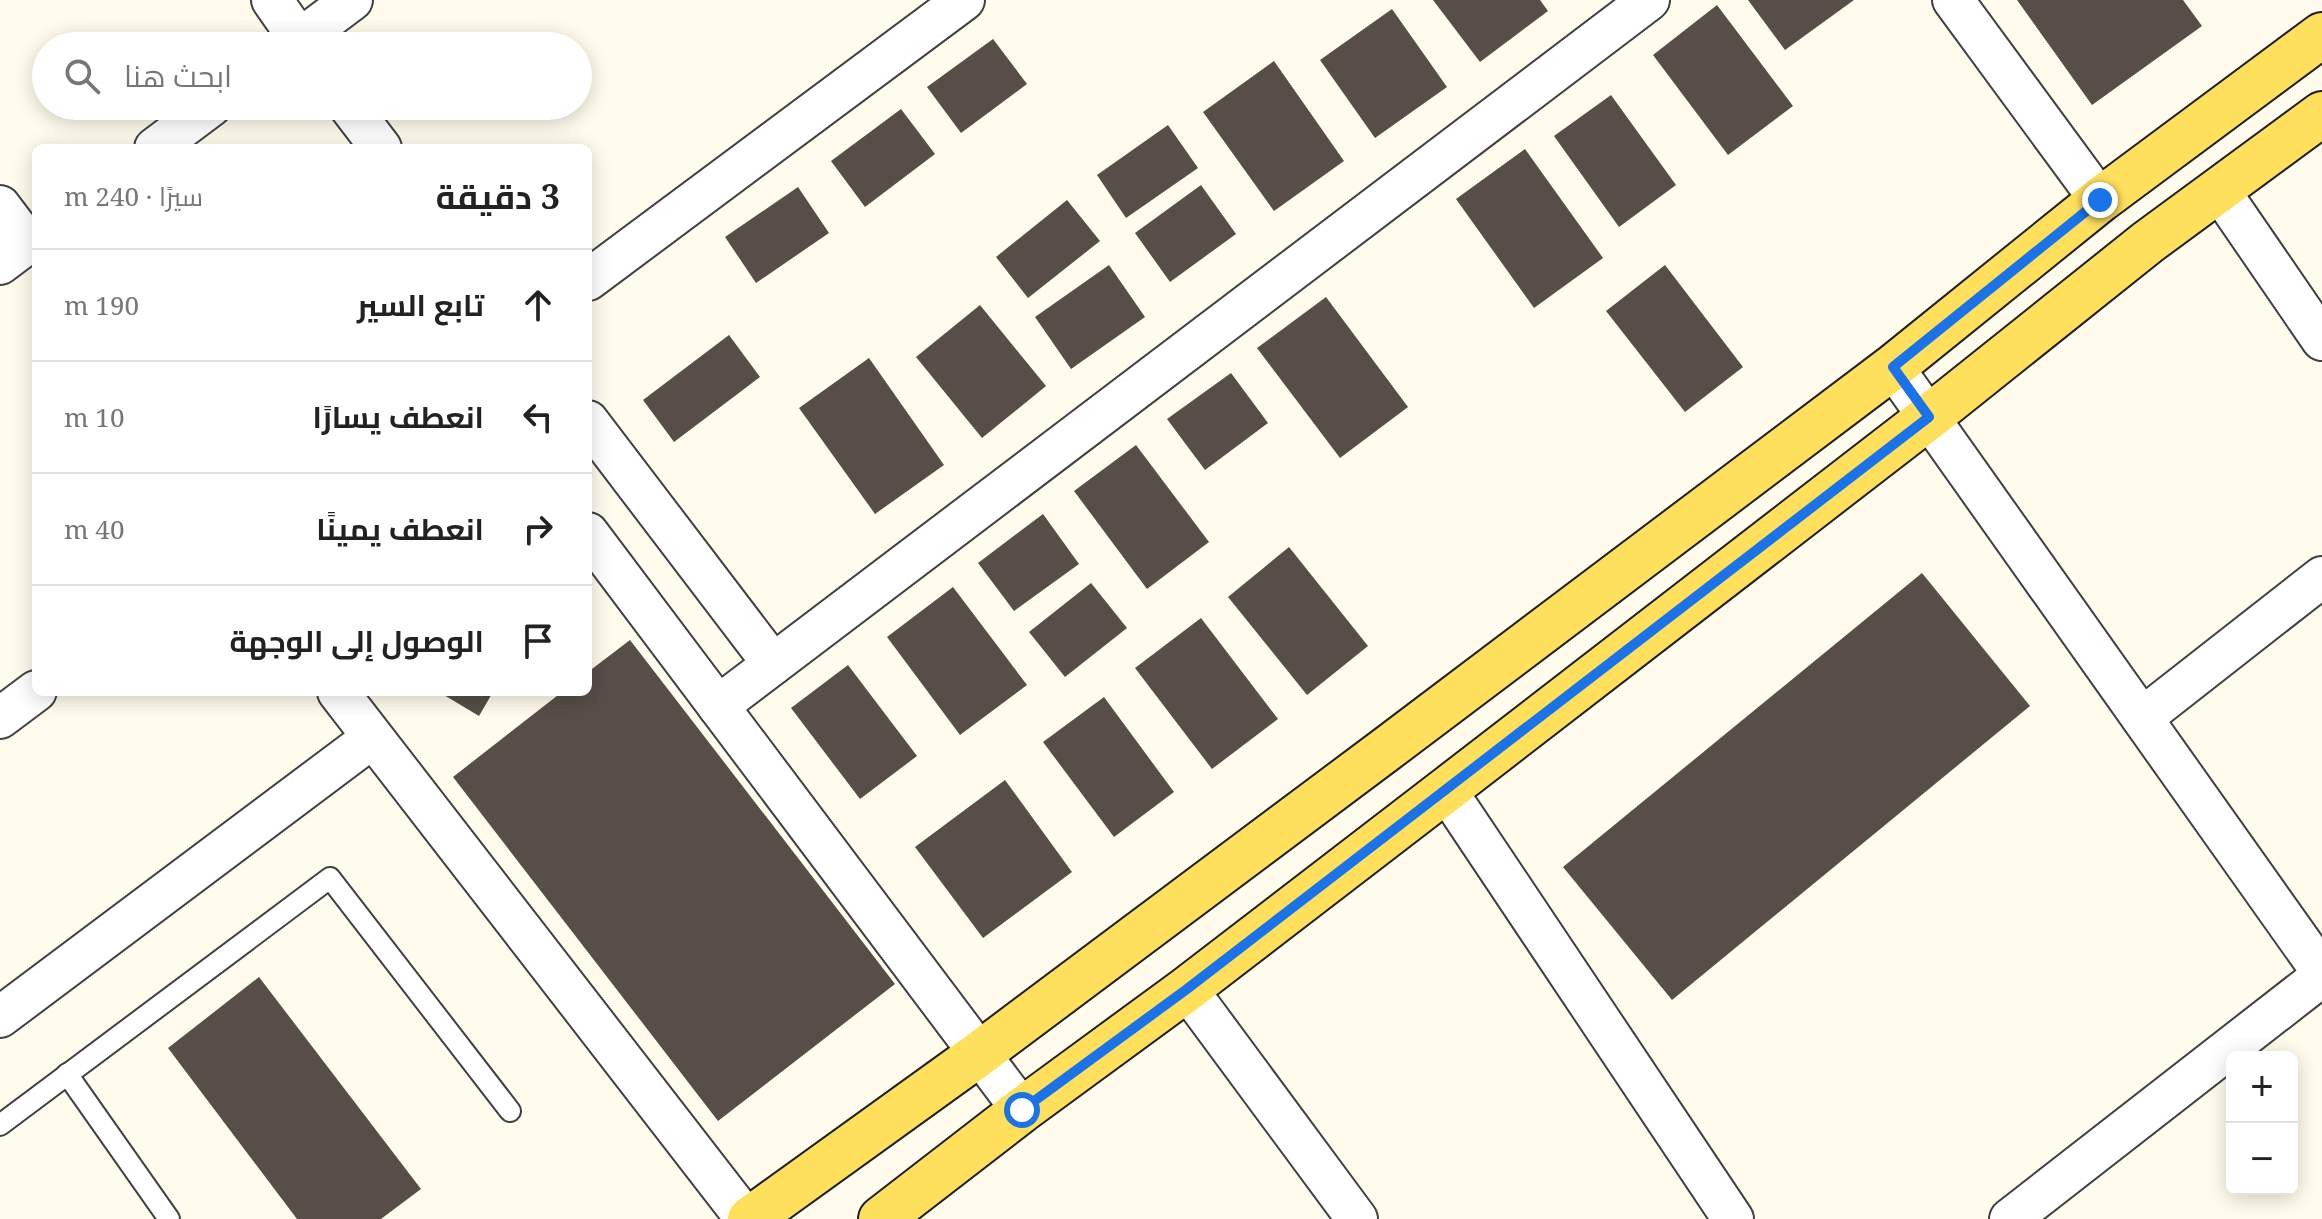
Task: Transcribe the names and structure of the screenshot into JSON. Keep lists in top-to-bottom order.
{
  "page": {
    "search": "ابحث هنا",
    "heading": ["3 دقيقة", "سيرًا · 240 m"],
    "list": [
      ["تابع السير", "190 m"],
      ["انعطف يسارًا", "10 m"],
      ["انعطف يمينًا", "40 m"],
      "الوصول إلى الوجهة"
    ],
    "map_buttons": ["+", "−"]
  }
}
